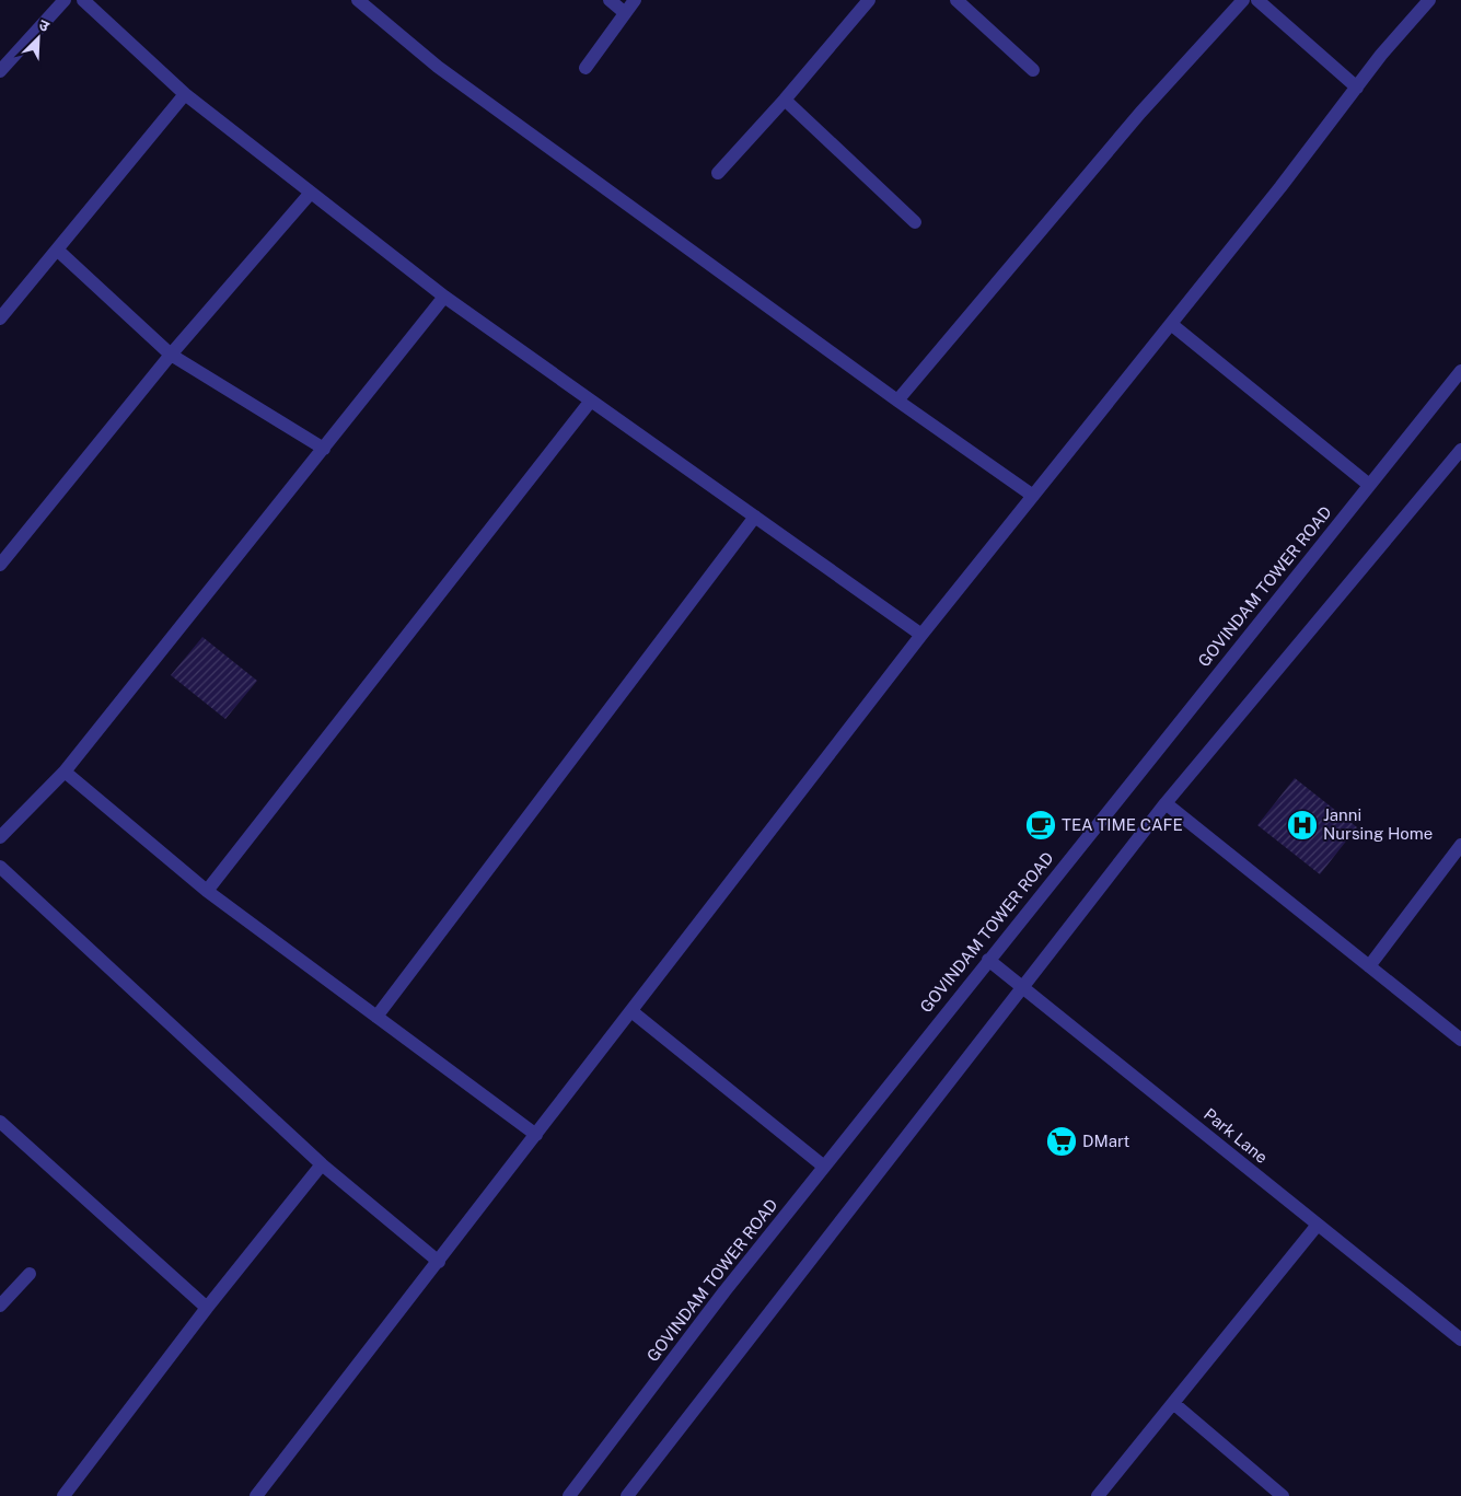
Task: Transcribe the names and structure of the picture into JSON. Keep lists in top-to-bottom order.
{
  "streets": {
    "street": ["GOVINDAM TOWER ROAD", "Park Lane"]
  },
  "crossings": [
    ["GOVINDAM TOWER ROAD", "Park Lane"]
  ],
  "places": {
    "cafe": ["TEA TIME CAFE"],
    "hospital": ["Janni Nursing Home"],
    "supermarket": ["DMart"]
  },
  "north": "top right"
}
